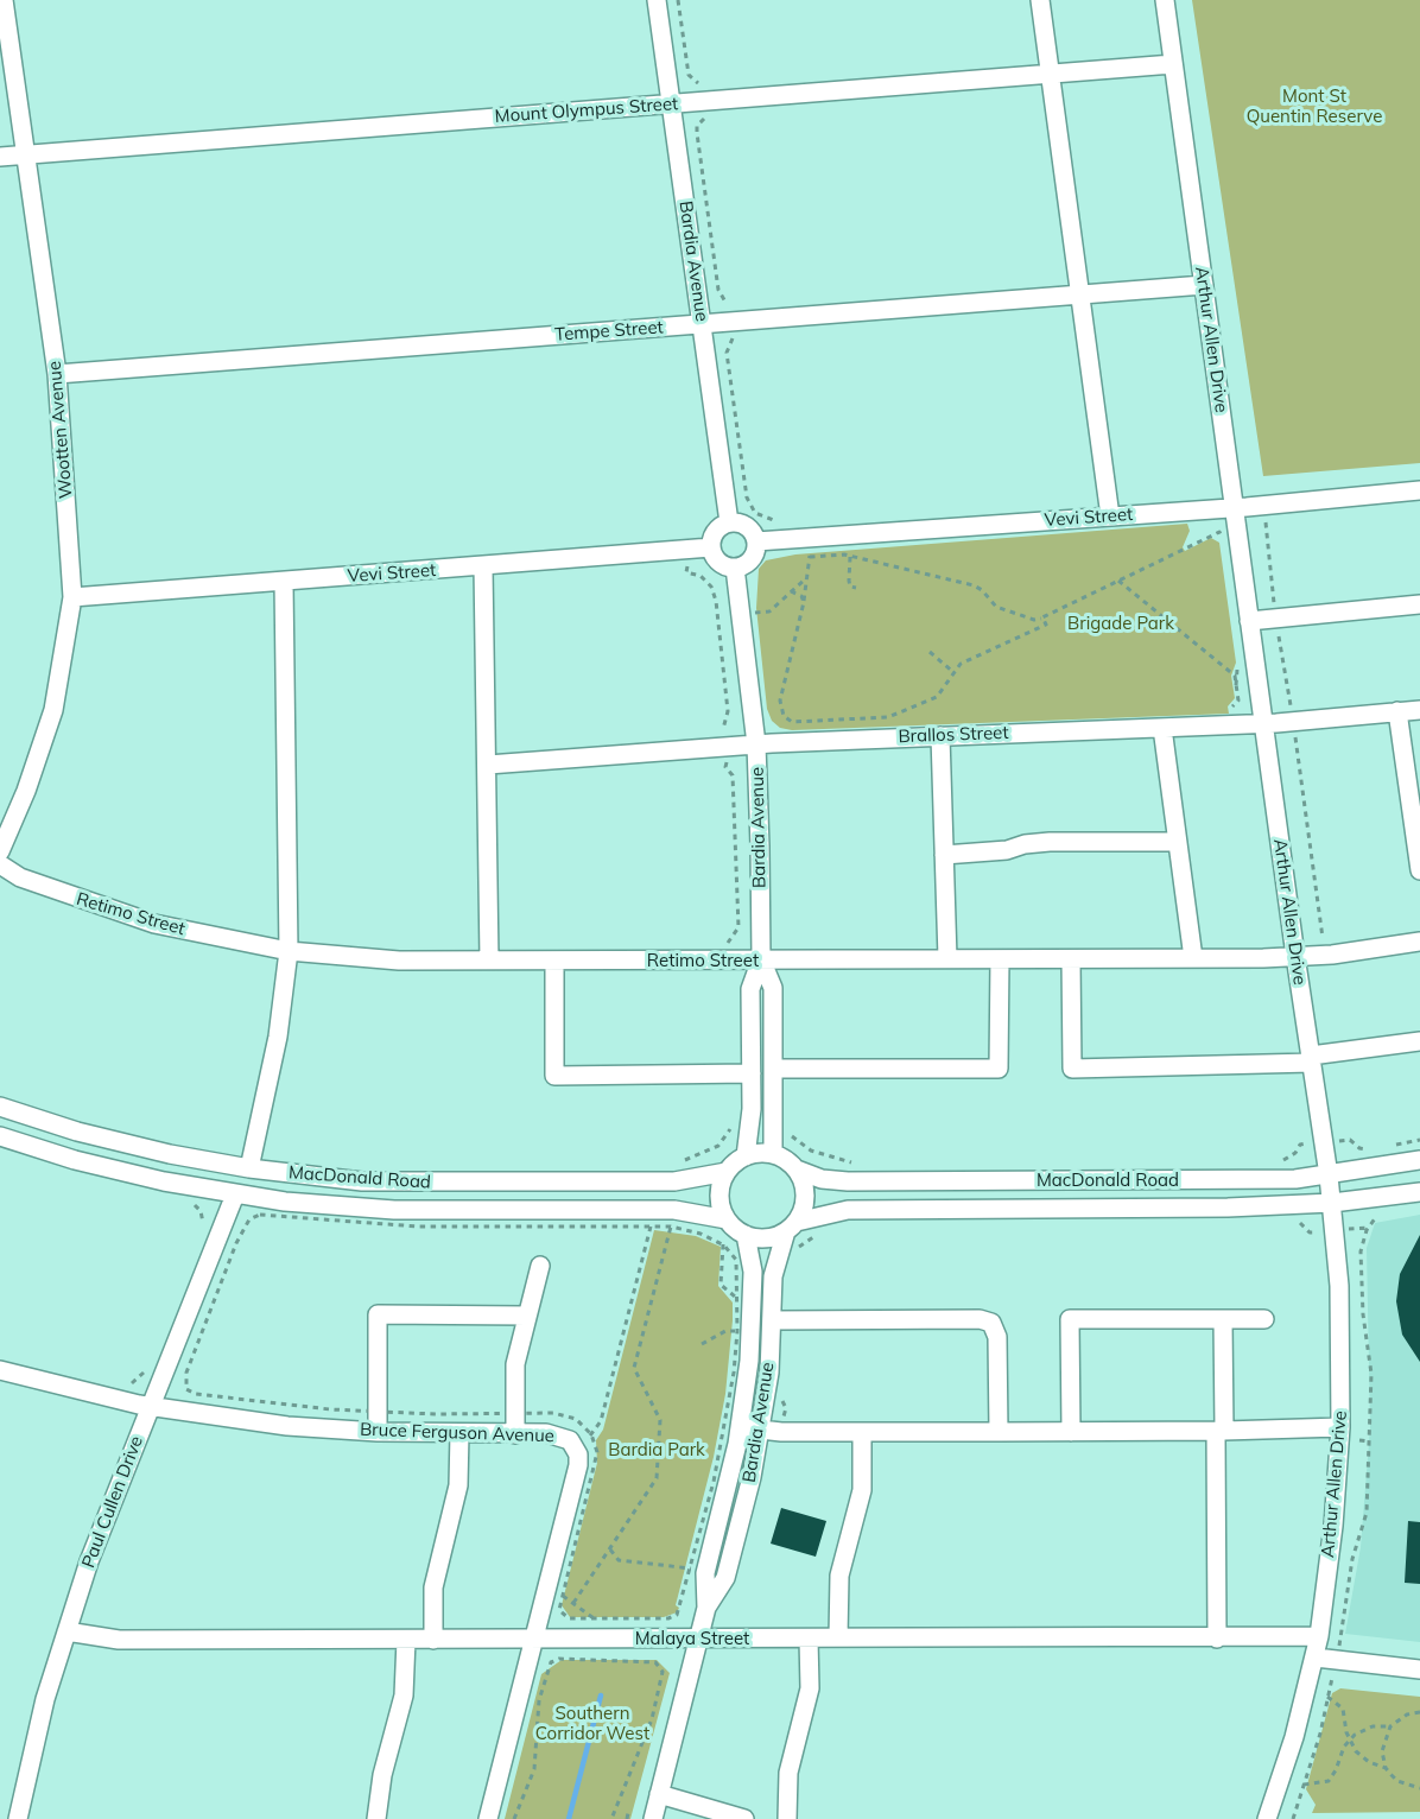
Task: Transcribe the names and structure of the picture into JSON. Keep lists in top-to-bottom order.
{
  "streets": {
    "street": [
      "Mount Olympus Street",
      "Bardia Avenue",
      "Tempe Street",
      "Arthur Allen Drive",
      "Wootten Avenue",
      "Vevi Street",
      "Brallos Street",
      "Retimo Street",
      "MacDonald Road",
      "Bruce Ferguson Avenue",
      "Paul Cullen Drive",
      "Malaya Street"
    ]
  },
  "crossings": [
    ["Mount Olympus Street", "Bardia Avenue"],
    ["Mount Olympus Street", "Arthur Allen Drive"],
    ["Mount Olympus Street", "Wootten Avenue"],
    ["Bardia Avenue", "Tempe Street"],
    ["Bardia Avenue", "Vevi Street"],
    ["Bardia Avenue", "Brallos Street"],
    ["Bardia Avenue", "Retimo Street"],
    ["Bardia Avenue", "MacDonald Road"],
    ["Bardia Avenue", "Malaya Street"],
    ["Tempe Street", "Arthur Allen Drive"],
    ["Tempe Street", "Wootten Avenue"],
    ["Arthur Allen Drive", "Vevi Street"],
    ["Arthur Allen Drive", "Brallos Street"],
    ["Arthur Allen Drive", "Retimo Street"],
    ["Arthur Allen Drive", "MacDonald Road"],
    ["Arthur Allen Drive", "Malaya Street"],
    ["Wootten Avenue", "Vevi Street"],
    ["MacDonald Road", "Paul Cullen Drive"],
    ["Bruce Ferguson Avenue", "Paul Cullen Drive"],
    ["Bruce Ferguson Avenue", "Malaya Street"],
    ["Paul Cullen Drive", "Malaya Street"]
  ],
  "parks": [
    "Mont St Quentin Reserve",
    "Brigade Park",
    "Bardia Park",
    "Southern Corridor West"
  ]
}
